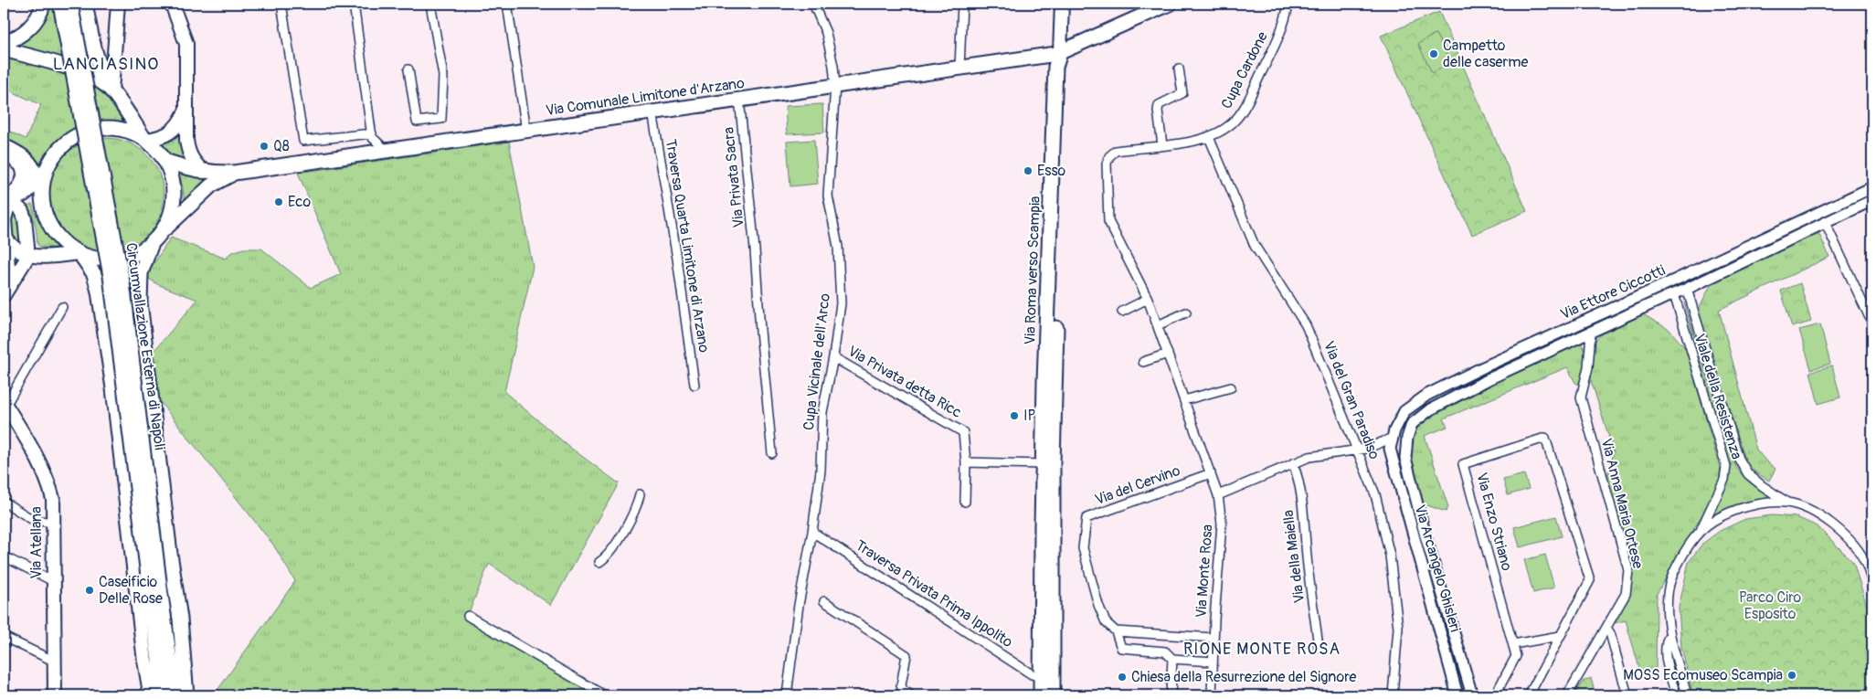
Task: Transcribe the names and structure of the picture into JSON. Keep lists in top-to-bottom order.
{
  "streets": {
    "main road": [
      "Via Comunale Limitone d'Arzano",
      "Via Roma verso Scampia",
      "Circumvallazione Esterna di Napoli",
      "Via Atellana"
    ],
    "street": [
      "Cupa Cardone",
      "Via Privata Sacra",
      "Traversa Quarta Limitone di Arzano",
      "Via Ettore Ciccotti",
      "Cupa Vicinale dell'Arco",
      "Via Privata detta Ricc",
      "Viale della Resistenza",
      "Via del Gran Paradiso",
      "Via del Cervino",
      "Via Anna Maria Ortese",
      "Via Enzo Striano",
      "Via della Maiella",
      "Via Arcangelo Ghisleri",
      "Via Monte Rosa",
      "Traversa Privata Prima Ippolito"
    ]
  },
  "crossings": [
    ["Cupa Cardone", "Via del Gran Paradiso"],
    ["Cupa Cardone", "Via Monte Rosa"],
    ["Via Comunale Limitone d'Arzano", "Via Privata Sacra"],
    ["Via Comunale Limitone d'Arzano", "Traversa Quarta Limitone di Arzano"],
    ["Via Comunale Limitone d'Arzano", "Via Roma verso Scampia"],
    ["Via Comunale Limitone d'Arzano", "Cupa Vicinale dell'Arco"],
    ["Via Roma verso Scampia", "Traversa Privata Prima Ippolito"],
    ["Via Ettore Ciccotti", "Viale della Resistenza"],
    ["Via Ettore Ciccotti", "Via Anna Maria Ortese"],
    ["Via Ettore Ciccotti", "Via Arcangelo Ghisleri"],
    ["Cupa Vicinale dell'Arco", "Via Privata detta Ricc"],
    ["Cupa Vicinale dell'Arco", "Traversa Privata Prima Ippolito"],
    ["Via del Gran Paradiso", "Via Monte Rosa"],
    ["Via del Cervino", "Via Monte Rosa"]
  ],
  "districts": ["LANCIASINO", "RIONE MONTE ROSA"],
  "parks": ["Parco Ciro Esposito"],
  "places": [
    "Campetto delle caserme",
    "Q8",
    "Esso",
    "Eco",
    "IP",
    "Caseificio Delle Rose",
    "MOSS Ecomuseo Scampia",
    "Chiesa della Resurrezione del Signore"
  ]
}
